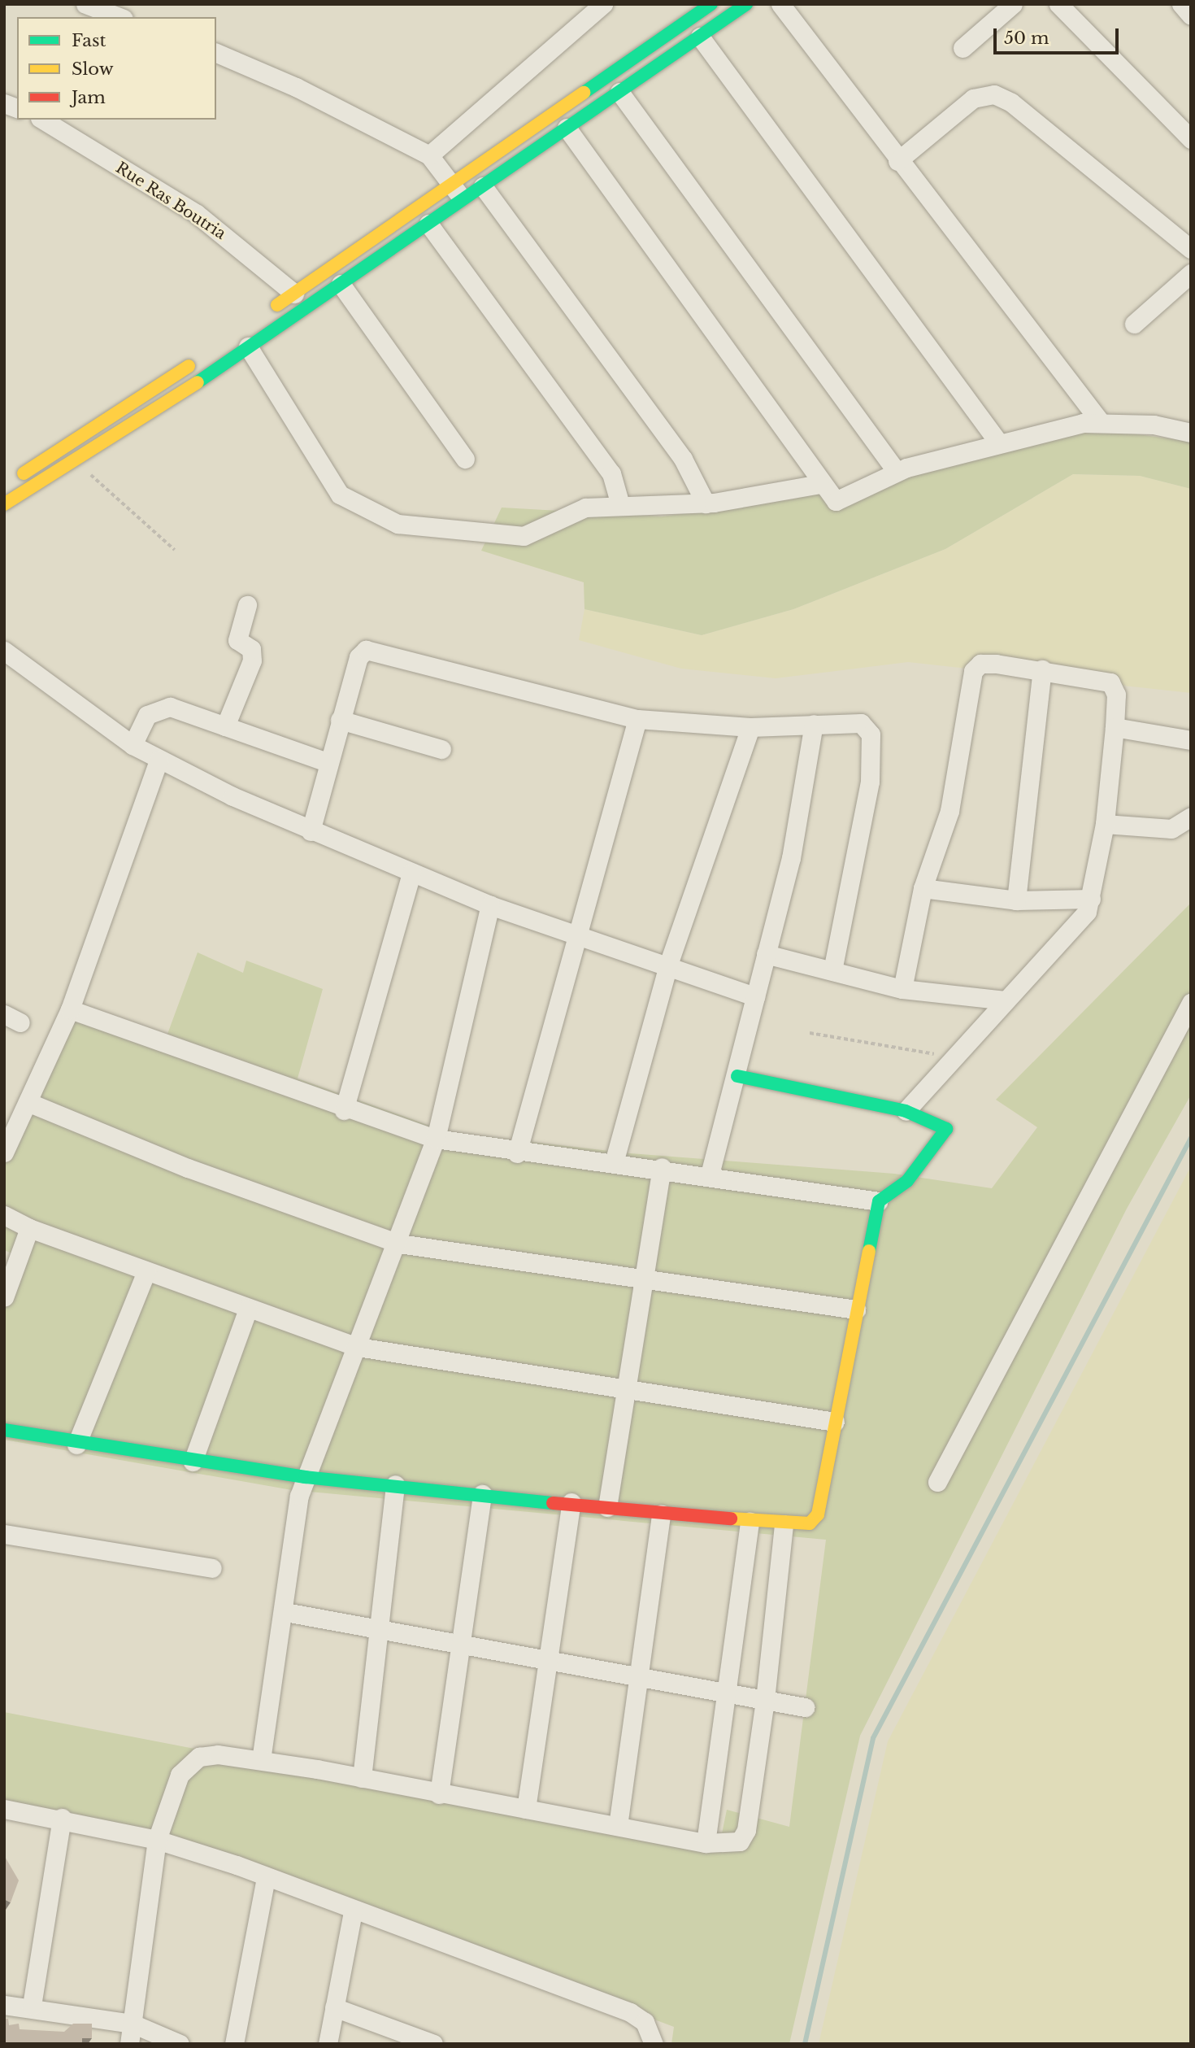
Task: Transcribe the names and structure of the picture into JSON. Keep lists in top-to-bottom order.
{
  "streets": {
    "street": ["Rue Ras Boutria"]
  },
  "legend": ["Fast", "Slow", "Jam"],
  "scale_bar": "50 m"
}
